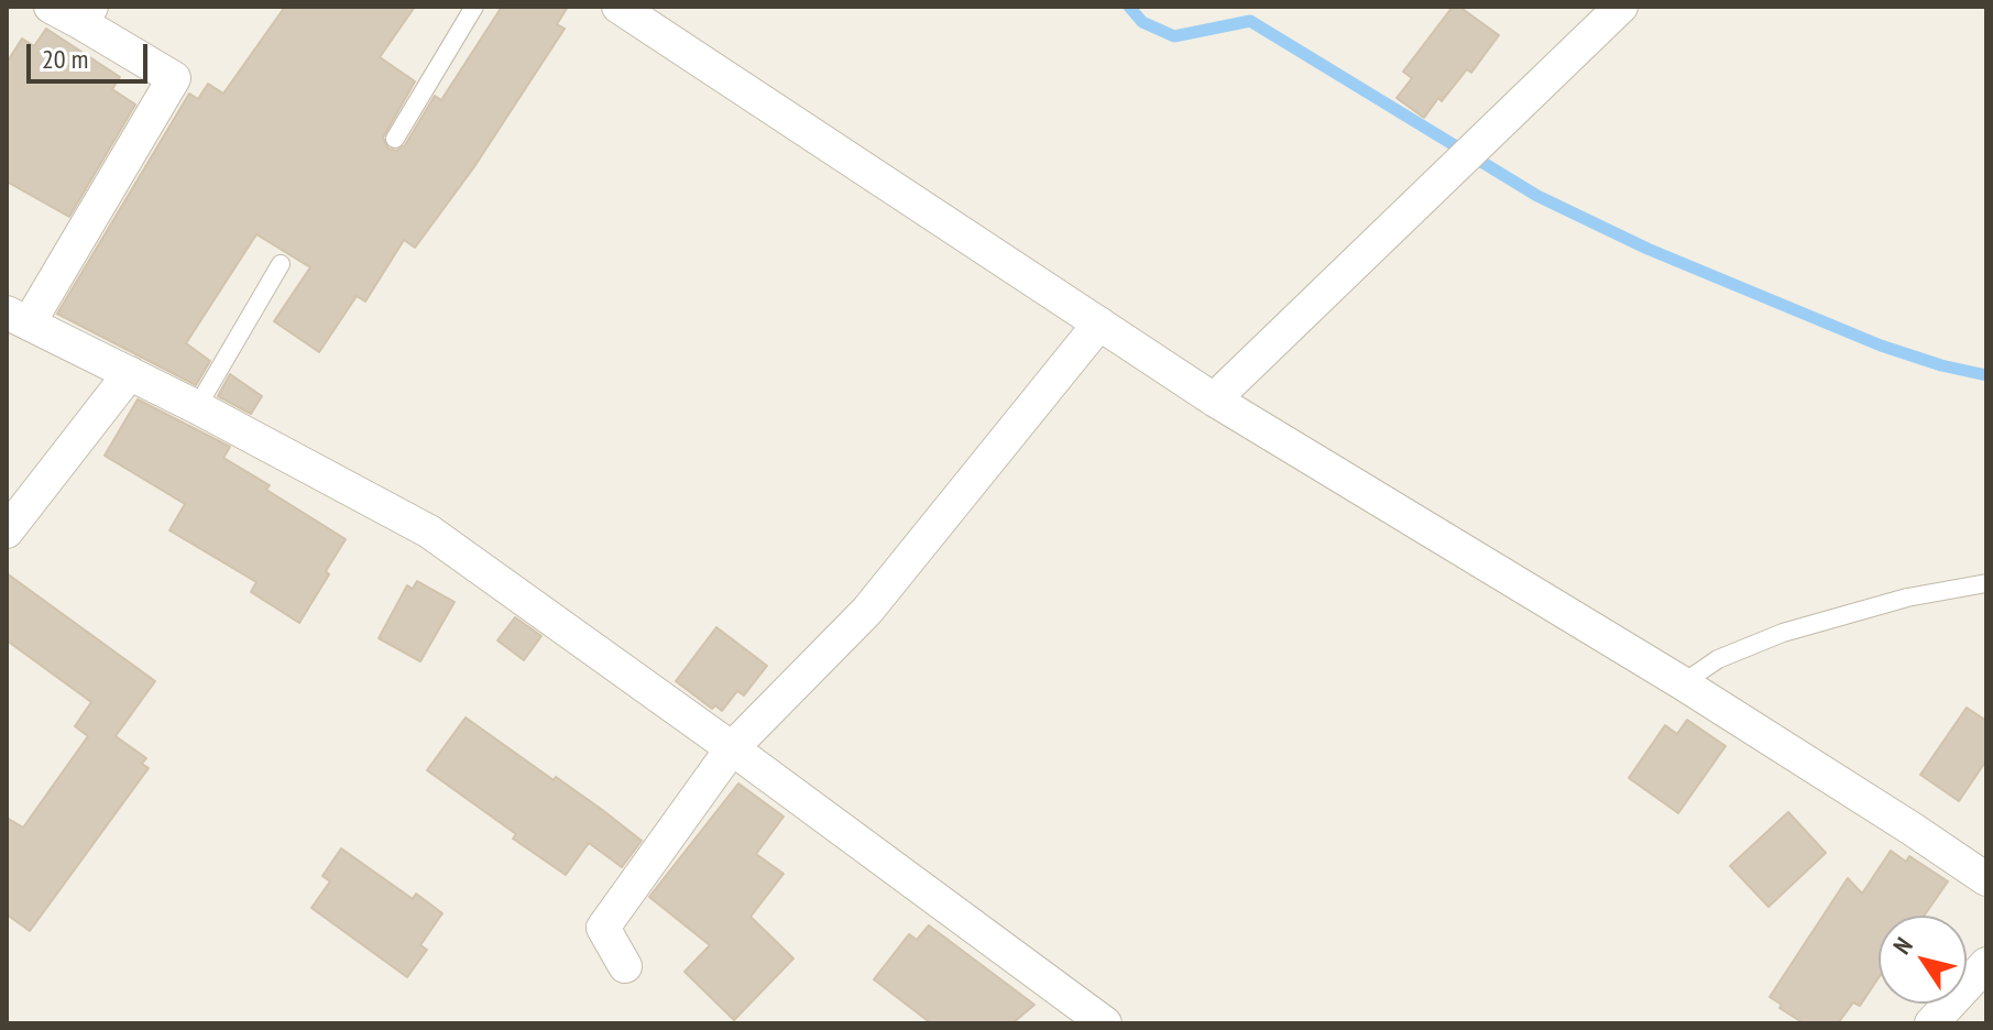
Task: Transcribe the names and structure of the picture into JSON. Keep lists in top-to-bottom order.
{
  "scale_bar": "20 m",
  "north": "top left"
}
